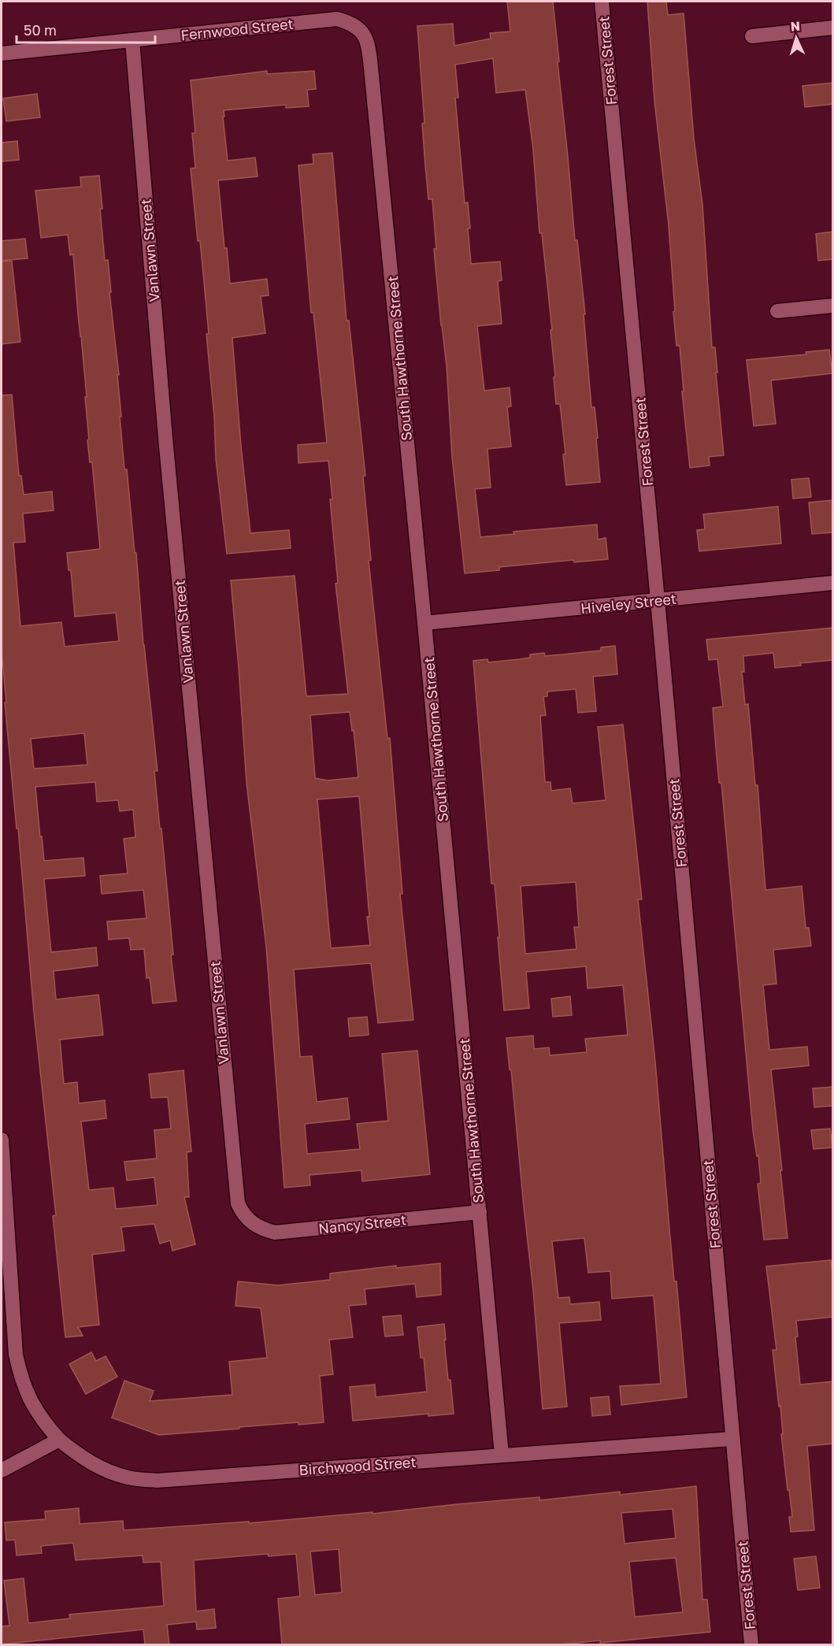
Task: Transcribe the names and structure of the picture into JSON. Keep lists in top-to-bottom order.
{
  "streets": {
    "street": [
      "Fernwood Street",
      "Forest Street",
      "Vanlawn Street",
      "South Hawthorne Street",
      "Hiveley Street",
      "Nancy Street",
      "Birchwood Street"
    ]
  },
  "crossings": [
    ["Fernwood Street", "Vanlawn Street"],
    ["Fernwood Street", "South Hawthorne Street"],
    ["Forest Street", "Hiveley Street"],
    ["Forest Street", "Birchwood Street"],
    ["Vanlawn Street", "Nancy Street"],
    ["South Hawthorne Street", "Hiveley Street"],
    ["South Hawthorne Street", "Nancy Street"],
    ["South Hawthorne Street", "Birchwood Street"]
  ],
  "scale_bar": "50 m",
  "north": "top"
}
